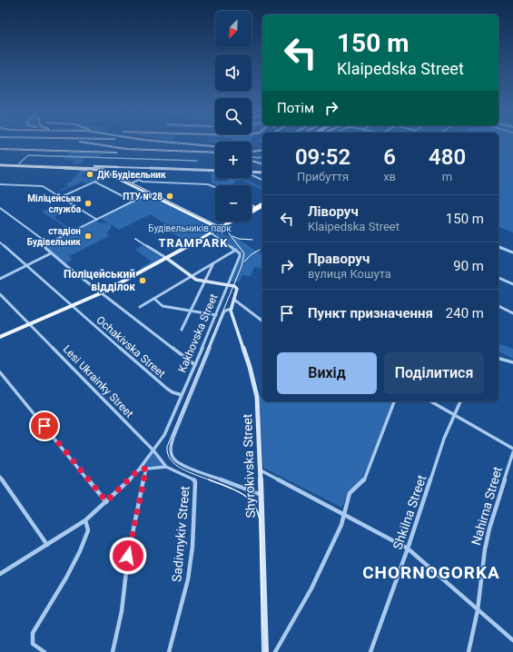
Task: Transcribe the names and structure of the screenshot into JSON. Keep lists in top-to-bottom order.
{
  "streets": {
    "main road": ["Shyrokivska Street"],
    "street": [
      "Kakhovska Street",
      "Ochakivska Street",
      "Lesi Ukrainky Street",
      "Nahirna Street",
      "Shkilna Street",
      "Sadivnykiv Street"
    ]
  },
  "crossings": [
    ["Kakhovska Street", "Ochakivska Street"],
    ["Kakhovska Street", "Lesi Ukrainky Street"],
    ["Lesi Ukrainky Street", "Sadivnykiv Street"]
  ],
  "districts": ["TRAMPARK", "CHORNOGORKA"],
  "parks": ["Будівельників парк"],
  "places": [
    "ДК Будівельник",
    "ПТУ №28",
    "Міліцейська служба",
    "стадіон Будівельник",
    "Поліцейський відділок"
  ],
  "north": "bottom left",
  "page": {
    "map_buttons": ["+", "−"],
    "turn": ["150 m", "Klaipedska Street"],
    "then": "Потім",
    "eta": [
      "09:52",
      "Прибуття",
      "6",
      "хв",
      "480",
      "m"
    ],
    "list": [
      {
        "name": "Ліворуч",
        "note": "Klaipedska Street",
        "value": "150 m"
      },
      {
        "name": "Праворуч",
        "note": "вулиця Кошута",
        "value": "90 m"
      },
      {
        "name": "Пункт призначення",
        "value": "240 m"
      }
    ],
    "buttons": ["Вихід", "Поділитися"]
  }
}
